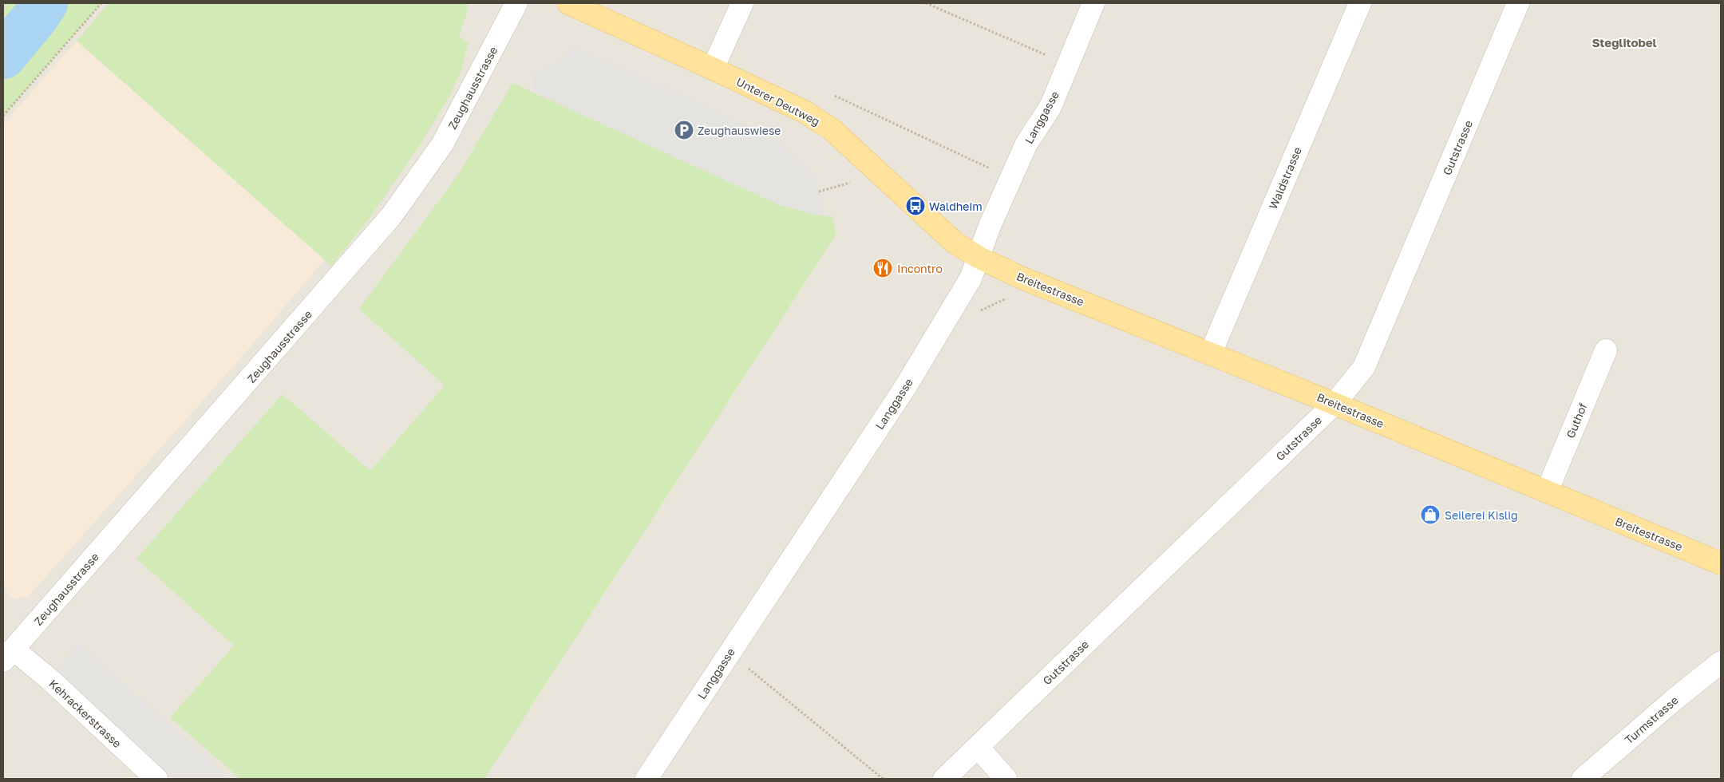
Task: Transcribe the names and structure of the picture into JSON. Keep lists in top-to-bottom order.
{
  "streets": {
    "main road": ["Unterer Deutweg", "Breitestrasse"],
    "street": [
      "Zeughausstrasse",
      "Langgasse",
      "Gutstrasse",
      "Waldstrasse",
      "Guthof",
      "Kehrackerstrasse",
      "Turmstrasse"
    ]
  },
  "crossings": [
    ["Zeughausstrasse", "Kehrackerstrasse"],
    ["Unterer Deutweg", "Langgasse"],
    ["Unterer Deutweg", "Breitestrasse"],
    ["Langgasse", "Breitestrasse"],
    ["Gutstrasse", "Breitestrasse"],
    ["Waldstrasse", "Breitestrasse"],
    ["Breitestrasse", "Guthof"]
  ],
  "districts": ["Steglitobel"],
  "places": {
    "parking": ["Zeughauswiese"],
    "bus stop": ["Waldheim"],
    "restaurant": ["Incontro"],
    "shop": ["Seilerei Kislig"]
  }
}
